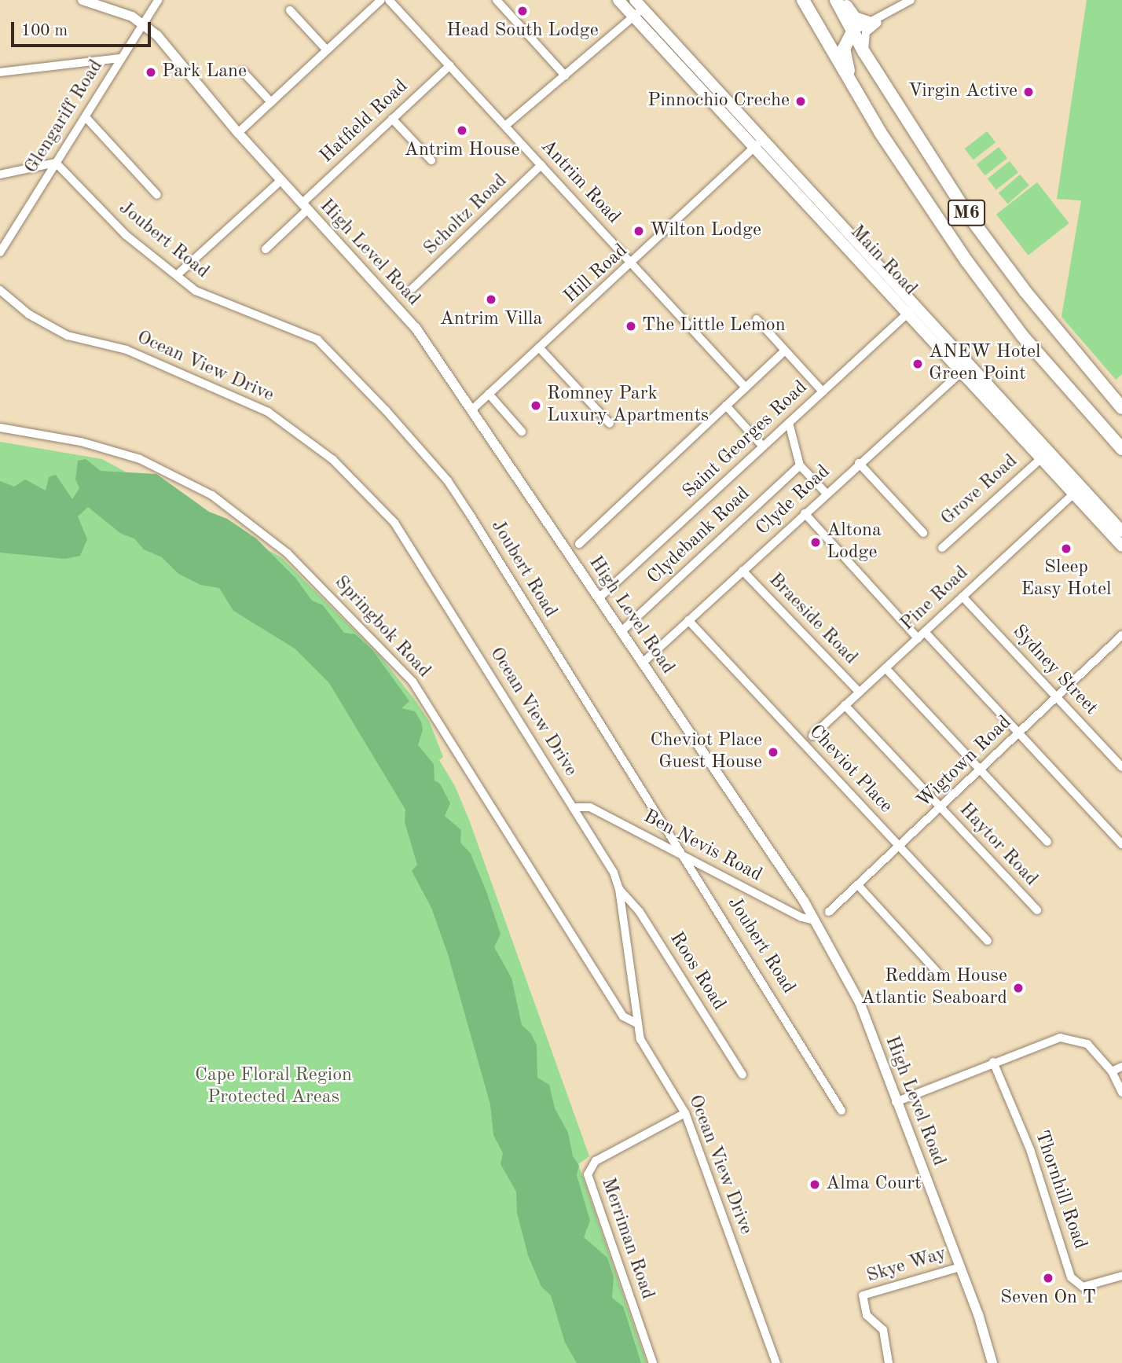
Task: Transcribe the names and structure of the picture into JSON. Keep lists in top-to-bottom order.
{
  "streets": {
    "main road": ["M6", "Main Road"],
    "street": [
      "Glengariff Road",
      "Hatfield Road",
      "Antrim Road",
      "Scholtz Road",
      "Joubert Road",
      "High Level Road",
      "Hill Road",
      "Ocean View Drive",
      "Saint Georges Road",
      "Grove Road",
      "Clyde Road",
      "Clydebank Road",
      "Pine Road",
      "Braeside Road",
      "Springbok Road",
      "Sydney Street",
      "Wigtown Road",
      "Cheviot Place",
      "Haytor Road",
      "Ben Nevis Road",
      "Roos Road",
      "Thornhill Road",
      "Merriman Road",
      "Skye Way"
    ]
  },
  "crossings": [
    ["Glengariff Road", "Joubert Road"],
    ["Glengariff Road", "High Level Road"],
    ["Hatfield Road", "Antrim Road"],
    ["Hatfield Road", "High Level Road"],
    ["Antrim Road", "Scholtz Road"],
    ["Antrim Road", "Hill Road"],
    ["Joubert Road", "Ben Nevis Road"],
    ["High Level Road", "Hill Road"],
    ["High Level Road", "Saint Georges Road"],
    ["High Level Road", "Clyde Road"],
    ["High Level Road", "Clydebank Road"],
    ["High Level Road", "Ben Nevis Road"],
    ["High Level Road", "Skye Way"],
    ["Main Road", "Hill Road"],
    ["Main Road", "Saint Georges Road"],
    ["Main Road", "Grove Road"],
    ["Main Road", "Clyde Road"],
    ["Main Road", "Pine Road"],
    ["Ocean View Drive", "Springbok Road"],
    ["Ocean View Drive", "Ben Nevis Road"],
    ["Ocean View Drive", "Roos Road"],
    ["Ocean View Drive", "Merriman Road"],
    ["Clyde Road", "Braeside Road"],
    ["Clyde Road", "Cheviot Place"],
    ["Pine Road", "Braeside Road"],
    ["Pine Road", "Sydney Street"],
    ["Pine Road", "Haytor Road"],
    ["Sydney Street", "Wigtown Road"],
    ["Wigtown Road", "Cheviot Place"],
    ["Wigtown Road", "Haytor Road"]
  ],
  "parks": ["Cape Floral Region Protected Areas"],
  "places": [
    "Head South Lodge",
    "Park Lane",
    "Virgin Active",
    "Pinnochio Creche",
    "Antrim House",
    "Wilton Lodge",
    "Antrim Villa",
    "The Little Lemon",
    "ANEW Hotel Green Point",
    "Romney Park Luxury Apartments",
    "Altona Lodge",
    "Sleep Easy Hotel",
    "Cheviot Place Guest House",
    "Reddam House Atlantic Seaboard",
    "Alma Court",
    "Seven On T"
  ],
  "scale_bar": "100 m"
}
